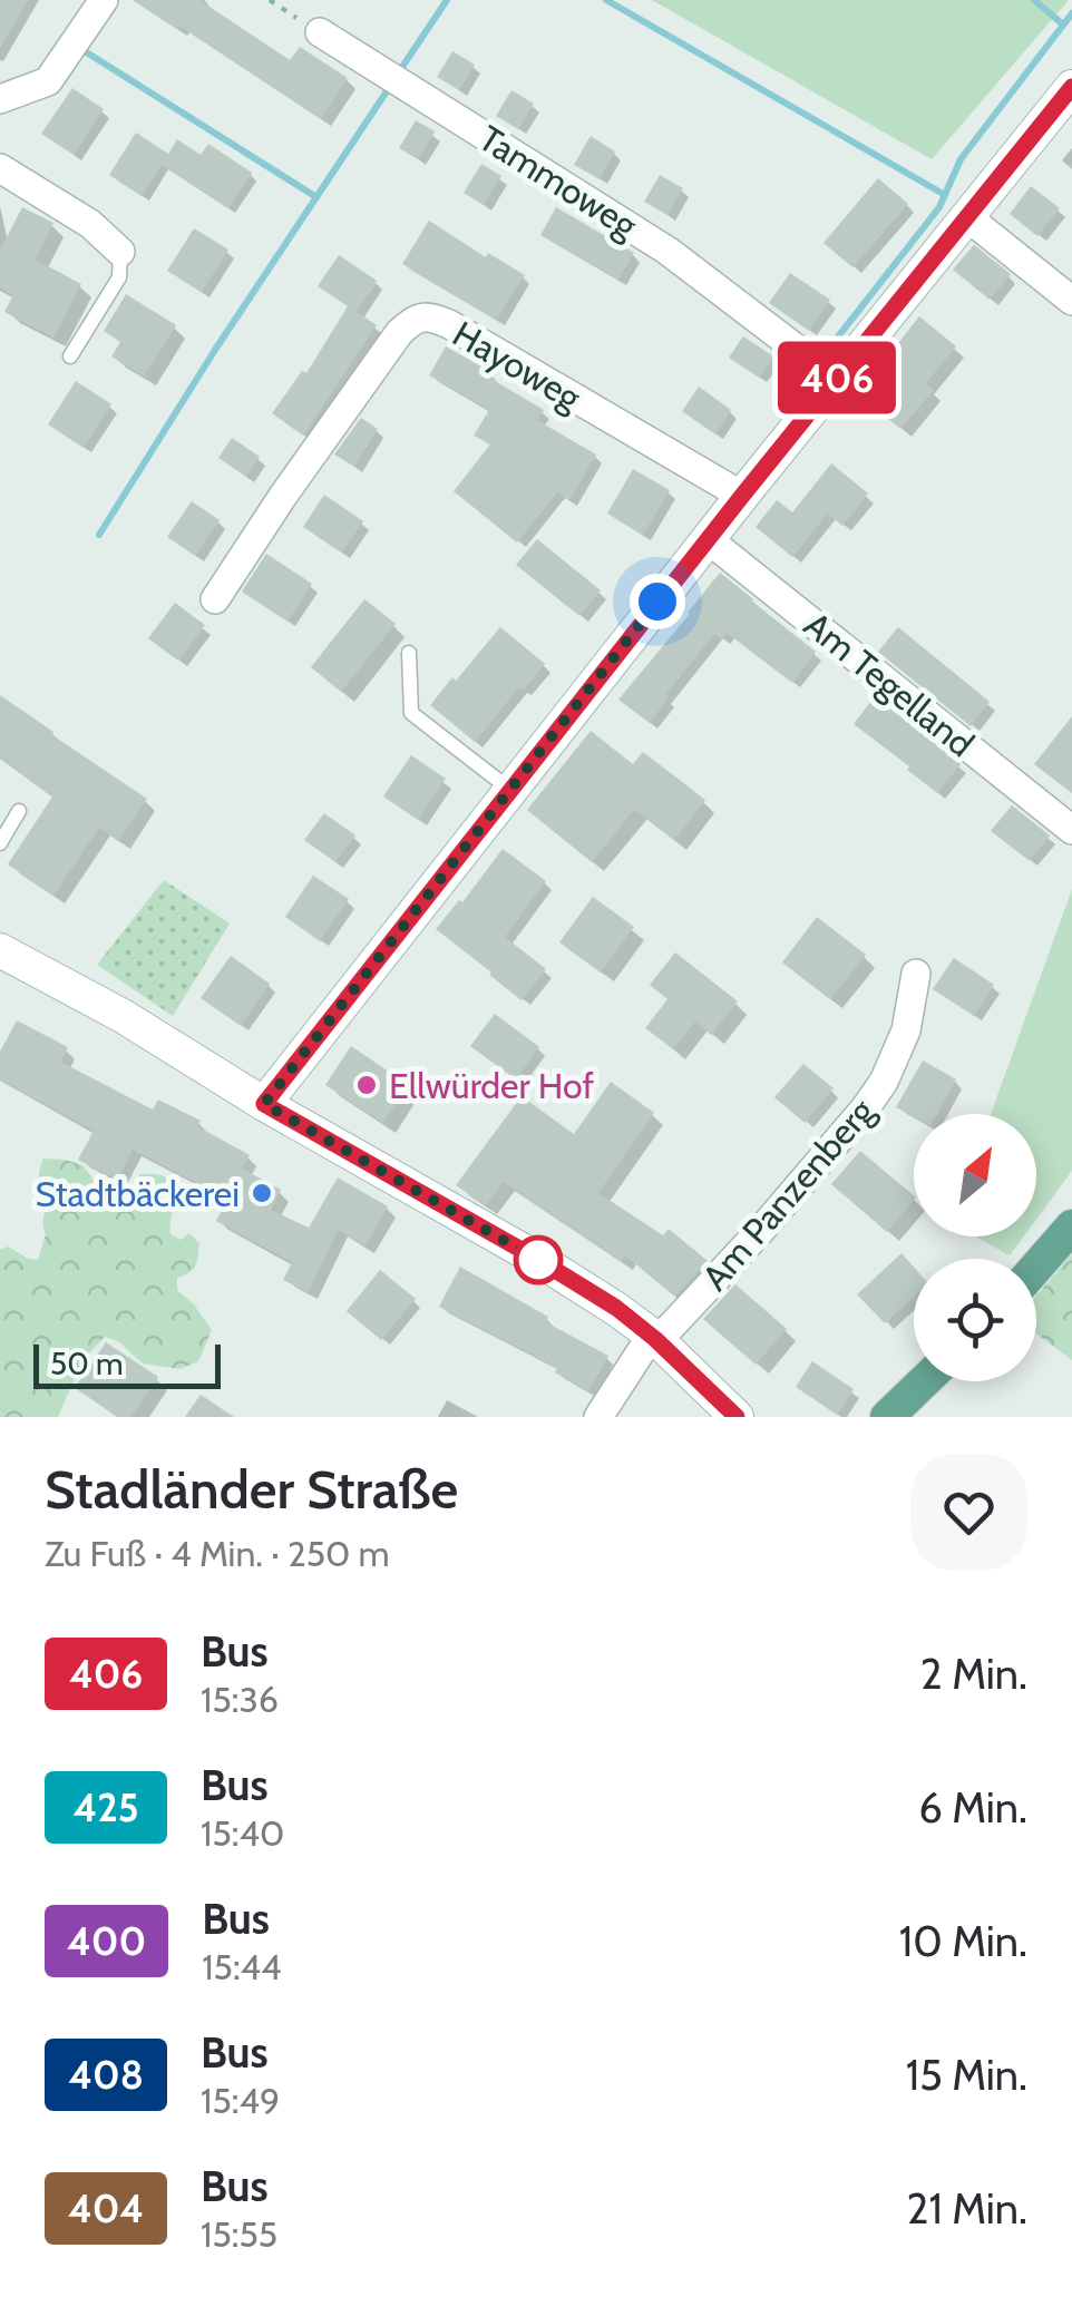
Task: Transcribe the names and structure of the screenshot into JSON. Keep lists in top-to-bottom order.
{
  "streets": {
    "street": [
      "Tammoweg",
      "Hayoweg",
      "Am Tegelland",
      "Am Panzenberg"
    ]
  },
  "places": ["Ellwürder Hof", "Stadtbäckerei"],
  "lines": ["bus line 406"],
  "scale_bar": "50 m",
  "north": "top right",
  "page": {
    "on_map": "406",
    "scale": "50 m",
    "heading": ["Stadländer Straße", "Zu Fuß · 4 Min. · 250 m"],
    "list": [
      {
        "mark": "406",
        "name": "Bus",
        "note": "15:36",
        "value": "2 Min."
      },
      {
        "mark": "425",
        "name": "Bus",
        "note": "15:40",
        "value": "6 Min."
      },
      {
        "mark": "400",
        "name": "Bus",
        "note": "15:44",
        "value": "10 Min."
      },
      {
        "mark": "408",
        "name": "Bus",
        "note": "15:49",
        "value": "15 Min."
      },
      {
        "mark": "404",
        "name": "Bus",
        "note": "15:55",
        "value": "21 Min."
      }
    ]
  }
}
